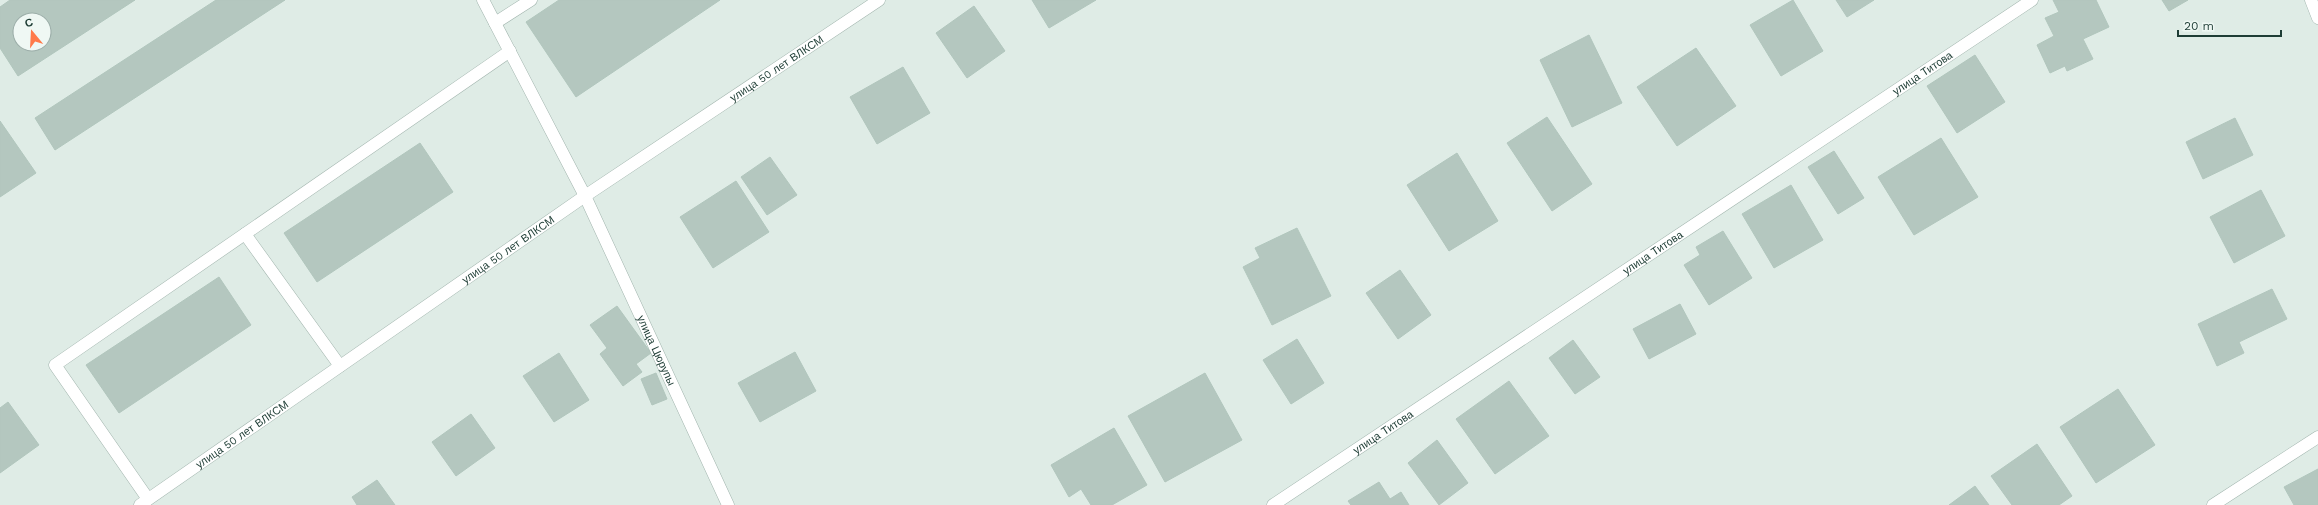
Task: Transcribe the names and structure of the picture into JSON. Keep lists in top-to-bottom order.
{
  "streets": {
    "street": ["улица 50 лет ВЛКСМ", "улица Титова", "улица Цюрупы"]
  },
  "crossings": [
    ["улица 50 лет ВЛКСМ", "улица Цюрупы"]
  ],
  "scale_bar": "20 m",
  "north": "top"
}
